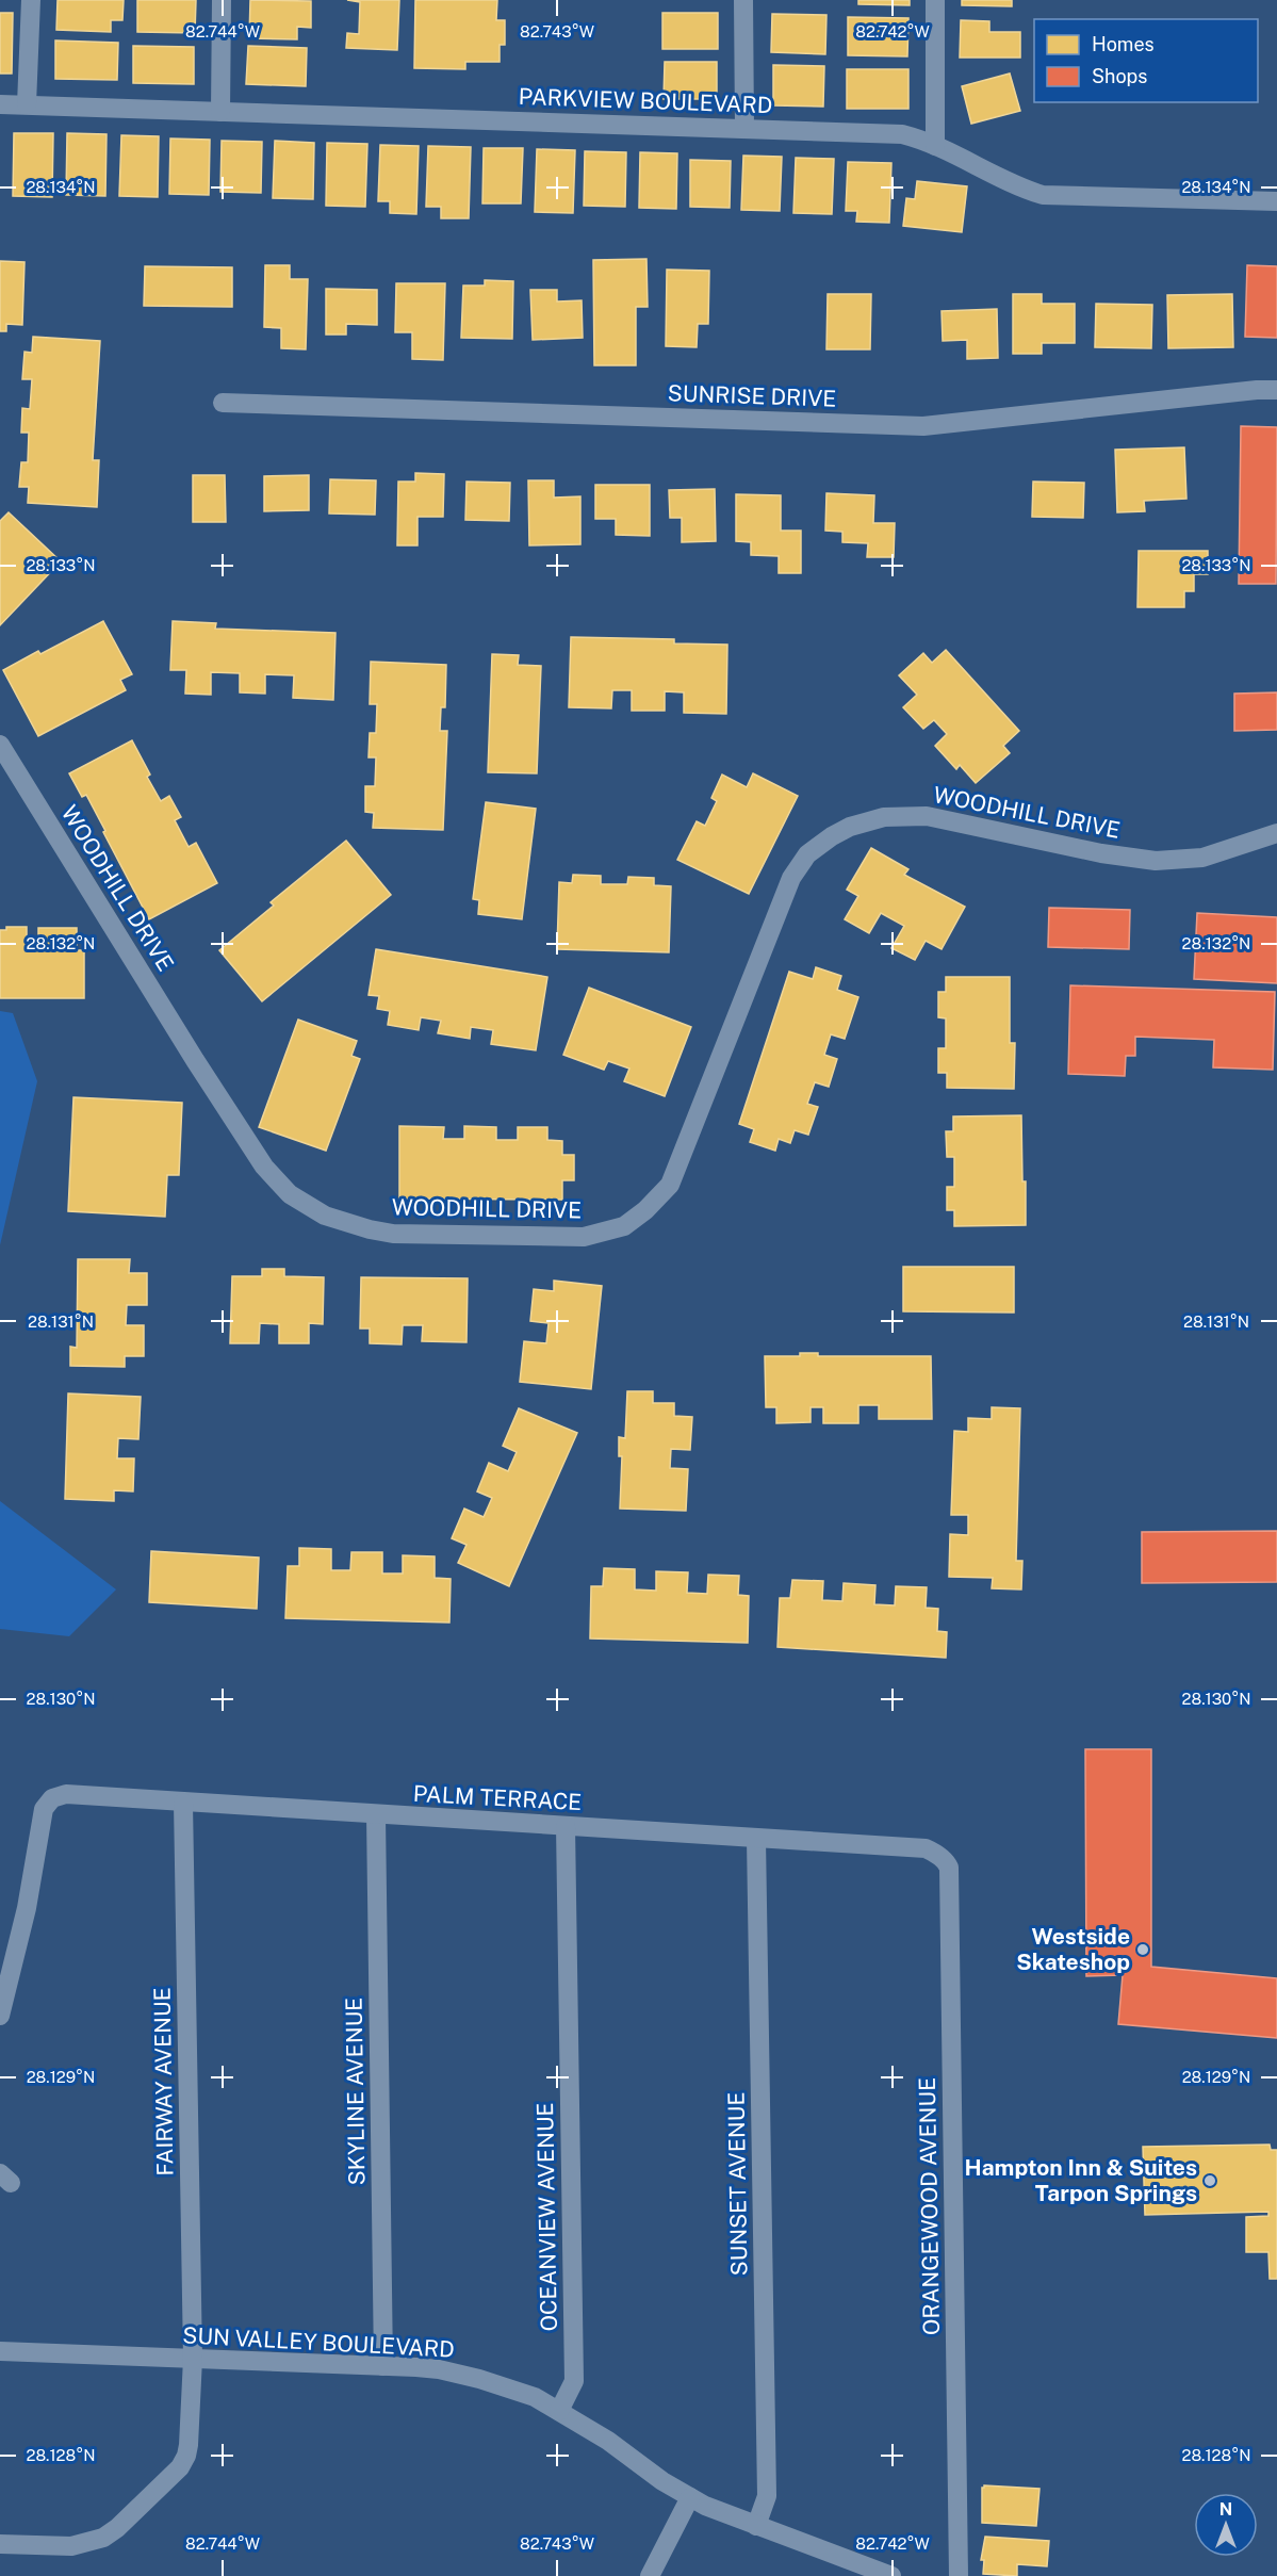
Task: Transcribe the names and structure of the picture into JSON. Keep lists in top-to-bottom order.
{
  "streets": {
    "street": [
      "PARKVIEW BOULEVARD",
      "SUNRISE DRIVE",
      "WOODHILL DRIVE",
      "PALM TERRACE",
      "FAIRWAY AVENUE",
      "SKYLINE AVENUE",
      "SUNSET AVENUE",
      "ORANGEWOOD AVENUE",
      "OCEANVIEW AVENUE",
      "SUN VALLEY BOULEVARD"
    ]
  },
  "crossings": [
    ["PALM TERRACE", "FAIRWAY AVENUE"],
    ["PALM TERRACE", "SKYLINE AVENUE"],
    ["PALM TERRACE", "SUNSET AVENUE"],
    ["PALM TERRACE", "ORANGEWOOD AVENUE"],
    ["PALM TERRACE", "OCEANVIEW AVENUE"],
    ["FAIRWAY AVENUE", "SUN VALLEY BOULEVARD"],
    ["SKYLINE AVENUE", "SUN VALLEY BOULEVARD"],
    ["SUNSET AVENUE", "SUN VALLEY BOULEVARD"],
    ["OCEANVIEW AVENUE", "SUN VALLEY BOULEVARD"]
  ],
  "places": ["Westside Skateshop", "Hampton Inn & Suites Tarpon Springs"],
  "legend": ["Homes", "Shops"],
  "north": "top",
  "coordinates": [
    "82.744°W",
    "82.743°W",
    "82.742°W",
    "28.134°N",
    "28.133°N",
    "28.132°N",
    "28.131°N",
    "28.130°N",
    "28.129°N",
    "28.128°N"
  ]
}
